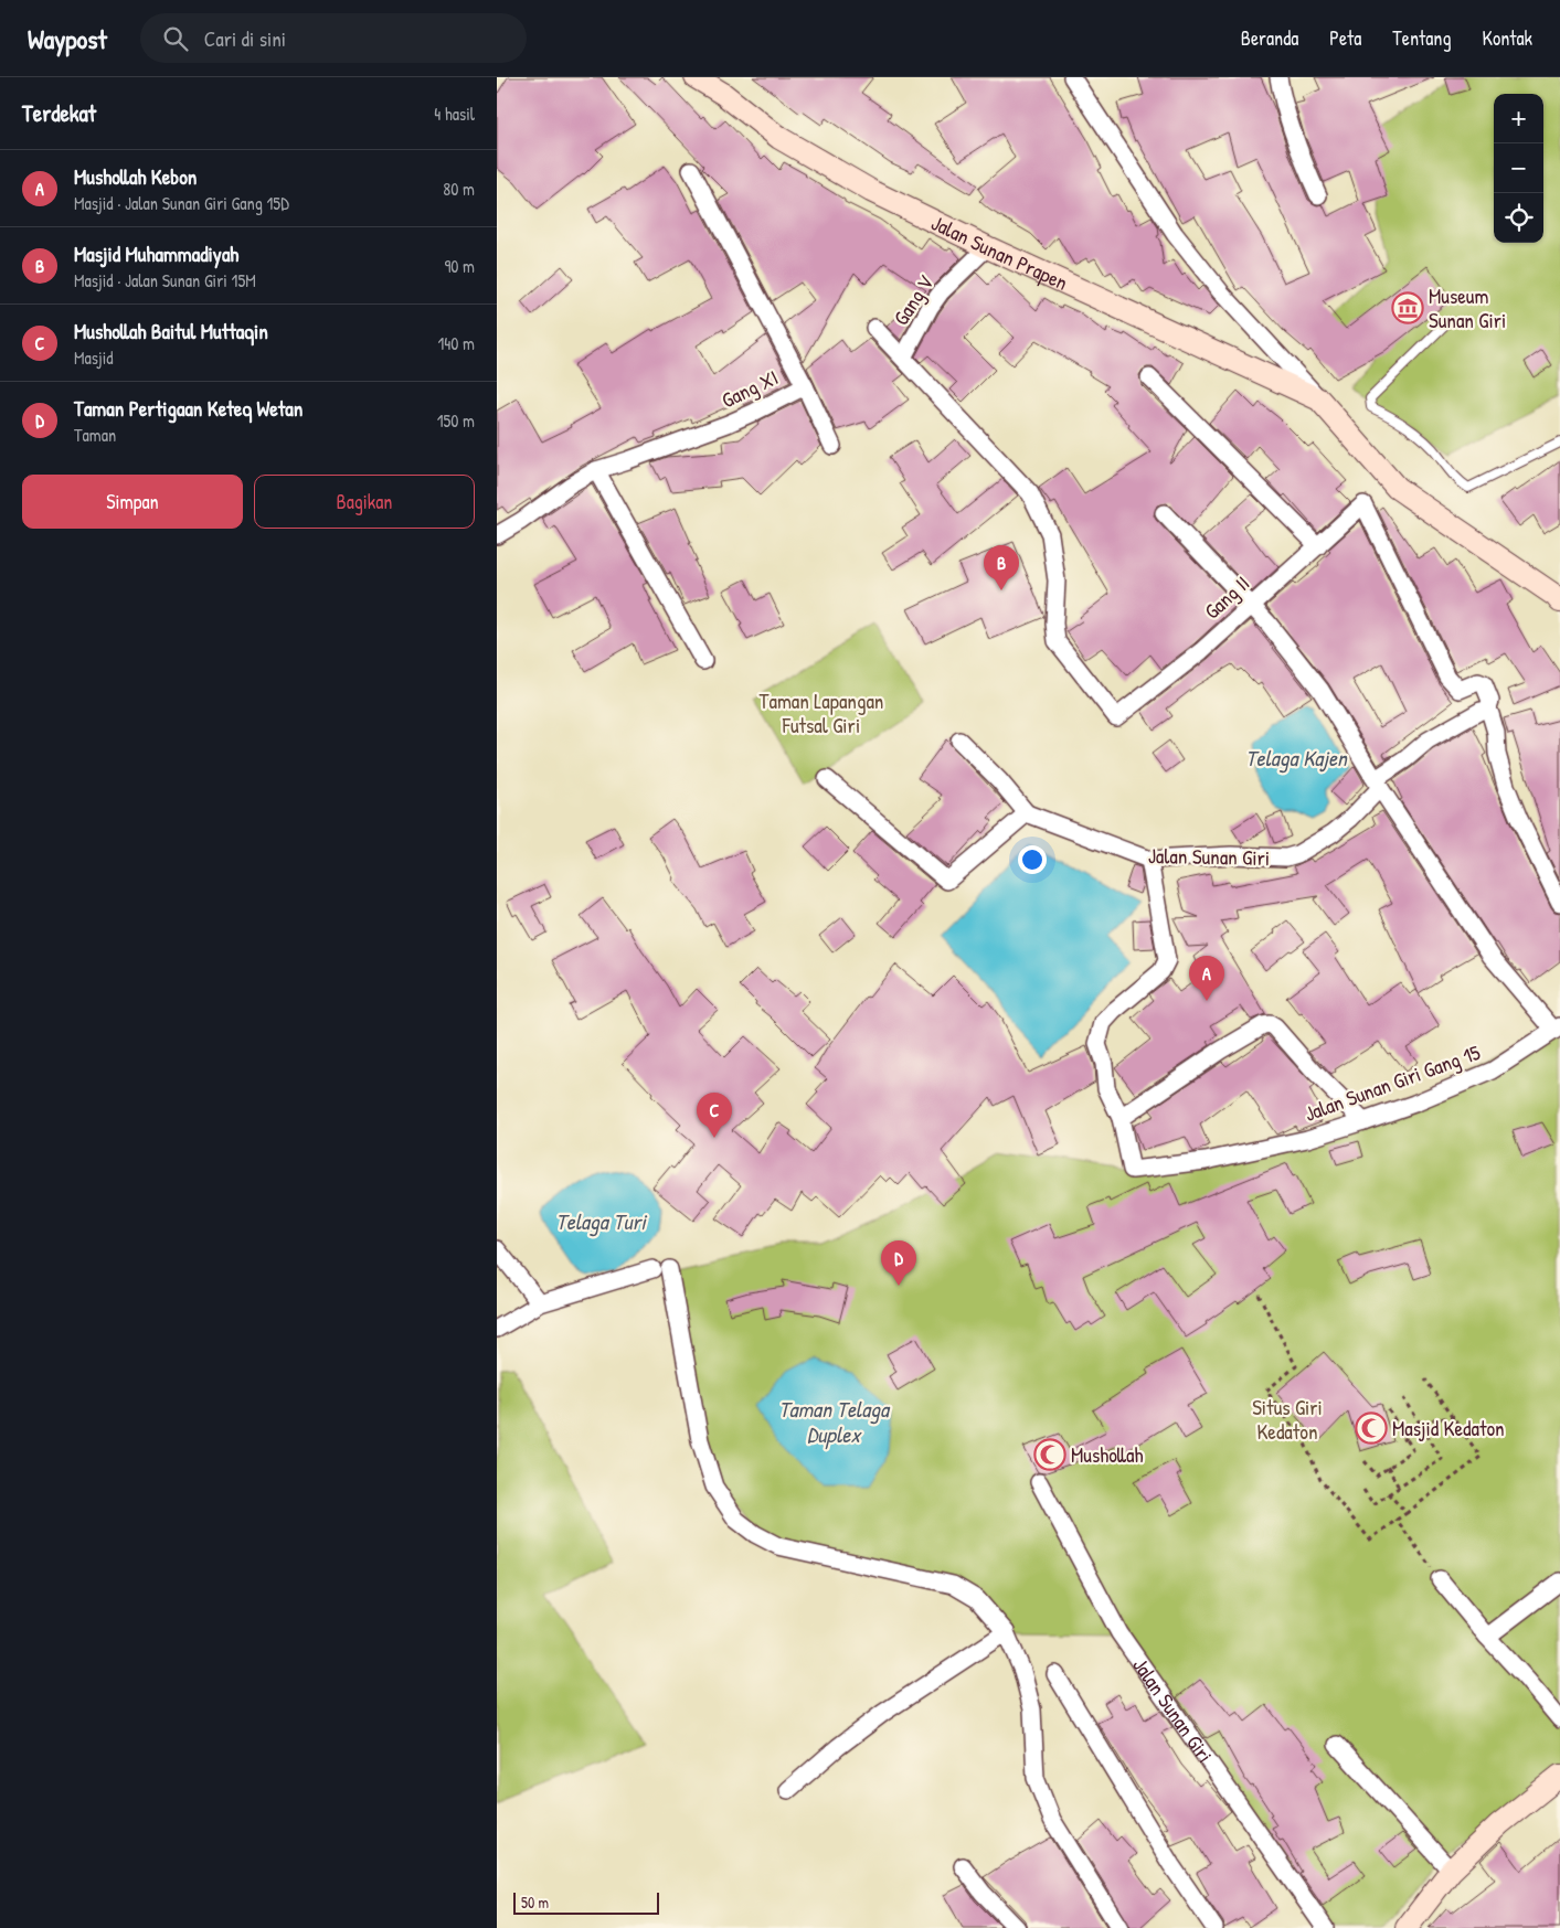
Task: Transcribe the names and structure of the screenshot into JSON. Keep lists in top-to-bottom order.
{
  "streets": {
    "main road": ["Jalan Sunan Prapen"],
    "street": [
      "Gang V",
      "Gang XI",
      "Gang II",
      "Jalan Sunan Giri",
      "Jalan Sunan Giri Gang 15"
    ]
  },
  "crossings": [
    ["Jalan Sunan Prapen", "Gang V"],
    ["Gang V", "Gang II"],
    ["Gang II", "Jalan Sunan Giri"]
  ],
  "water": ["Telaga Kajen", "Telaga Turi", "Taman Telaga Duplex"],
  "parks": ["Taman Lapangan Futsal Giri", "Situs Giri Kedaton"],
  "places": {
    "museum": ["Museum Sunan Giri"],
    "mosque": ["Masjid Kedaton", "Mushollah"]
  },
  "scale_bar": "50 m",
  "page": {
    "header": "Waypost",
    "search": "Cari di sini",
    "nav": [
      "Beranda",
      "Peta",
      "Tentang",
      "Kontak"
    ],
    "heading": ["Terdekat", "4 hasil"],
    "map_buttons": ["+", "−"],
    "list": [
      {
        "mark": "A",
        "name": "Mushollah Kebon",
        "note": "Masjid · Jalan Sunan Giri Gang 15D",
        "value": "80 m"
      },
      {
        "mark": "B",
        "name": "Masjid Muhammadiyah",
        "note": "Masjid · Jalan Sunan Giri 15M",
        "value": "90 m"
      },
      {
        "mark": "C",
        "name": "Mushollah Baitul Muttaqin",
        "note": "Masjid",
        "value": "140 m"
      },
      {
        "mark": "D",
        "name": "Taman Pertigaan Keteq Wetan",
        "note": "Taman",
        "value": "150 m"
      }
    ],
    "buttons": ["Simpan", "Bagikan"],
    "pins": [
      "B",
      "A",
      "C",
      "D"
    ],
    "scale": "50 m"
  }
}
